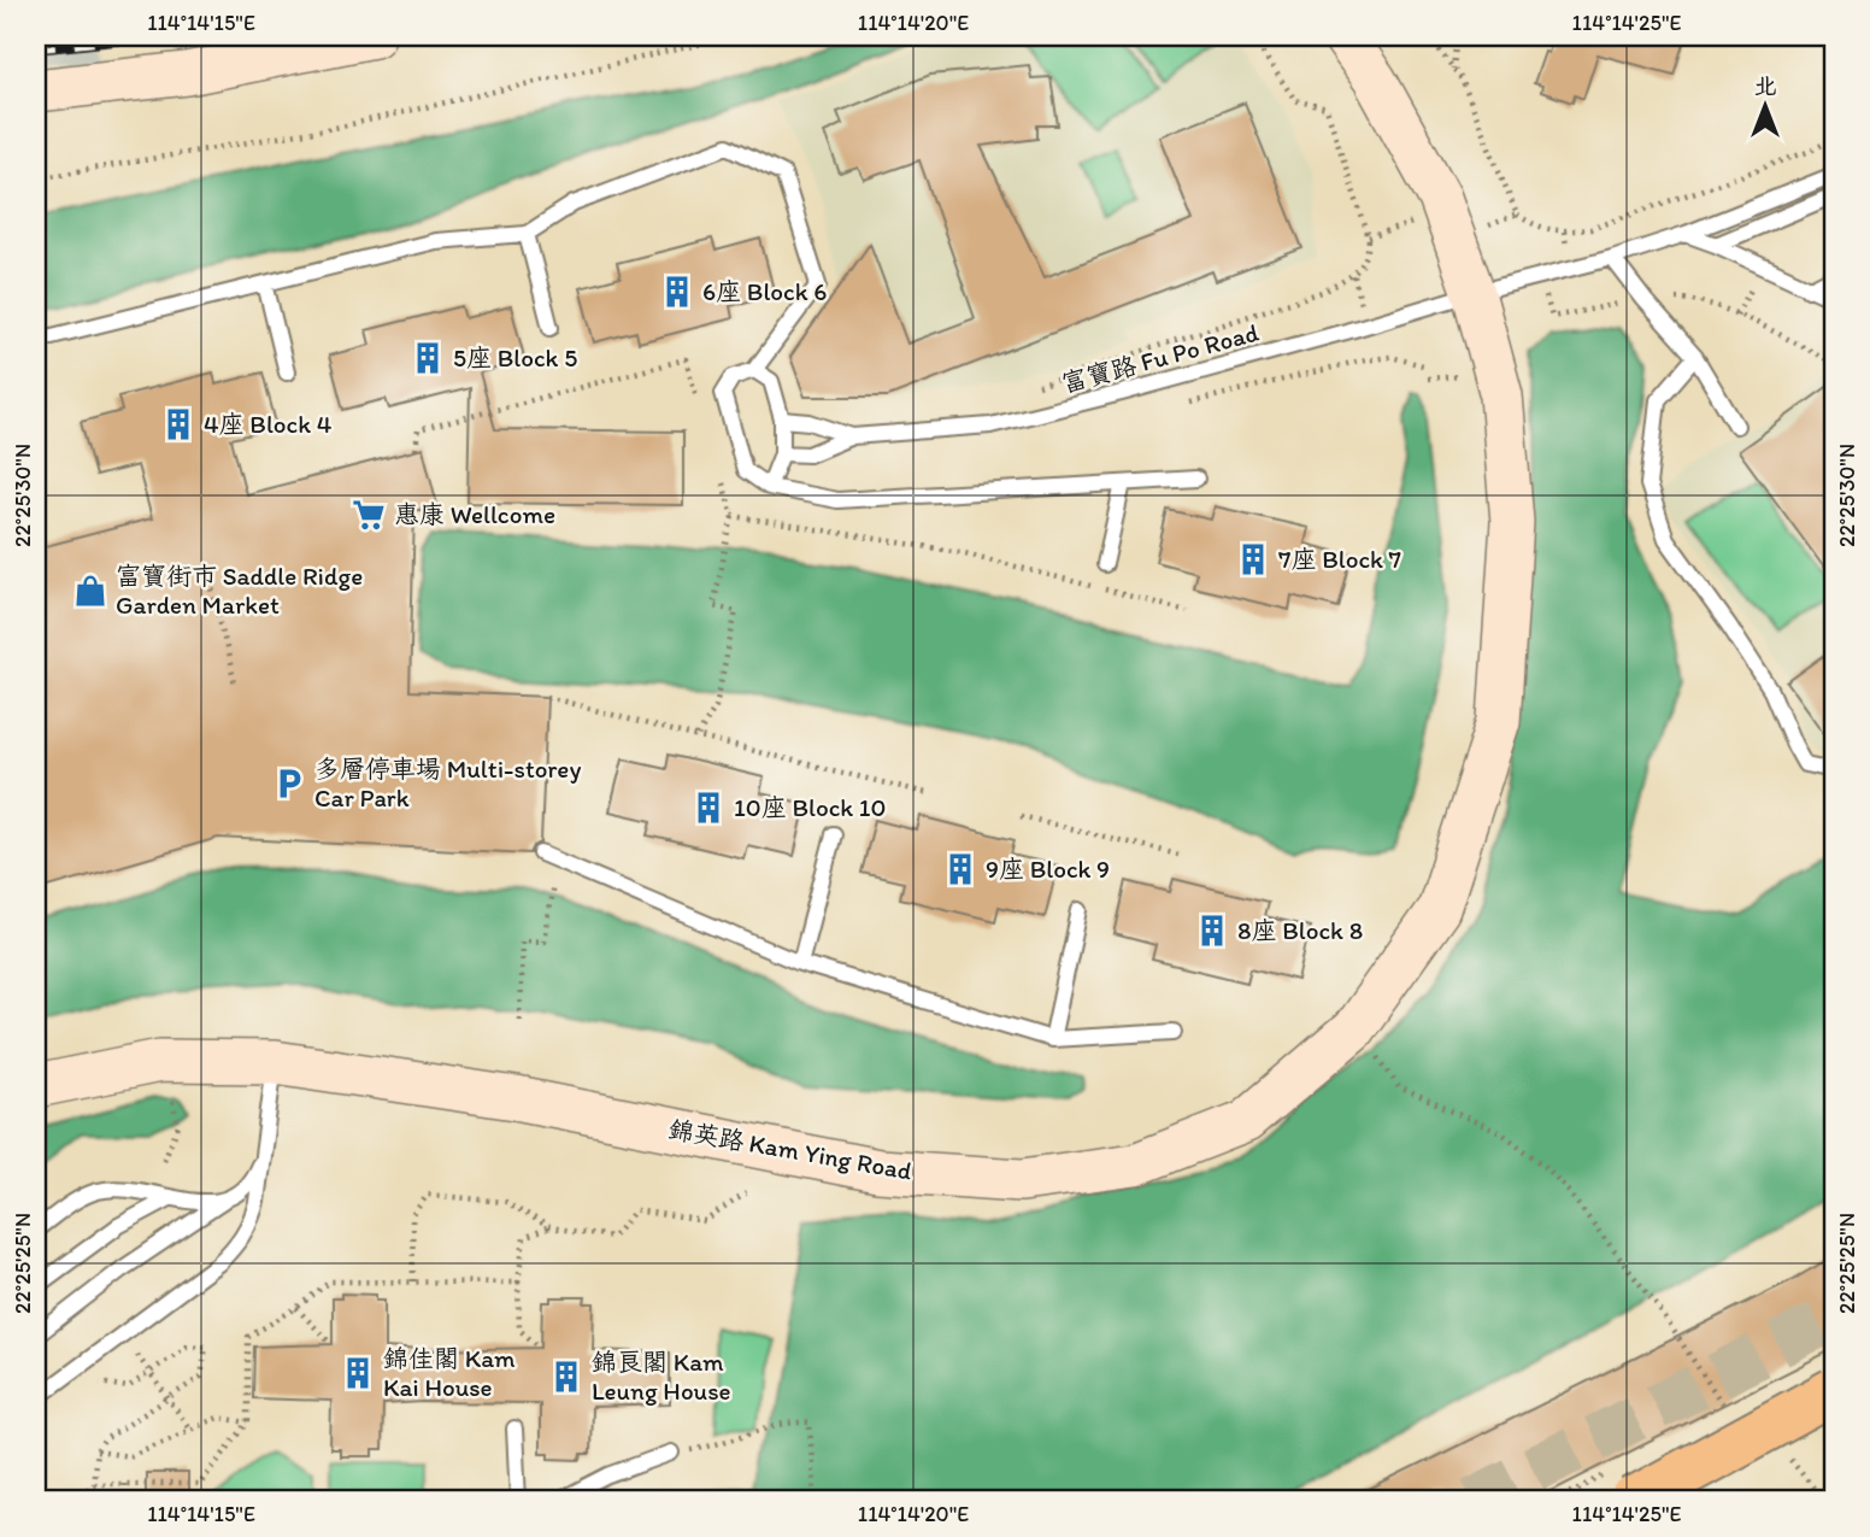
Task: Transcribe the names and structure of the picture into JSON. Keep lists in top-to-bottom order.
{
  "streets": {
    "street": ["錦英路 Kam Ying Road"],
    "lane": ["富寶路 Fu Po Road"]
  },
  "crossings": [
    ["富寶路 Fu Po Road", "錦英路 Kam Ying Road"]
  ],
  "places": {
    "building": [
      "6座 Block 6",
      "5座 Block 5",
      "4座 Block 4",
      "7座 Block 7",
      "10座 Block 10",
      "9座 Block 9",
      "8座 Block 8",
      "錦佳閣 Kam Kai House",
      "錦良閣 Kam Leung House"
    ],
    "supermarket": ["惠康 Wellcome"],
    "shop": ["富寶街市 Saddle Ridge Garden Market"],
    "parking": ["多層停車場 Multi-storey Car Park"]
  },
  "north": "top",
  "coordinates": [
    "114°14'15\"E",
    "114°14'20\"E",
    "114°14'25\"E",
    "22°25'30\"N",
    "22°25'25\"N"
  ]
}
